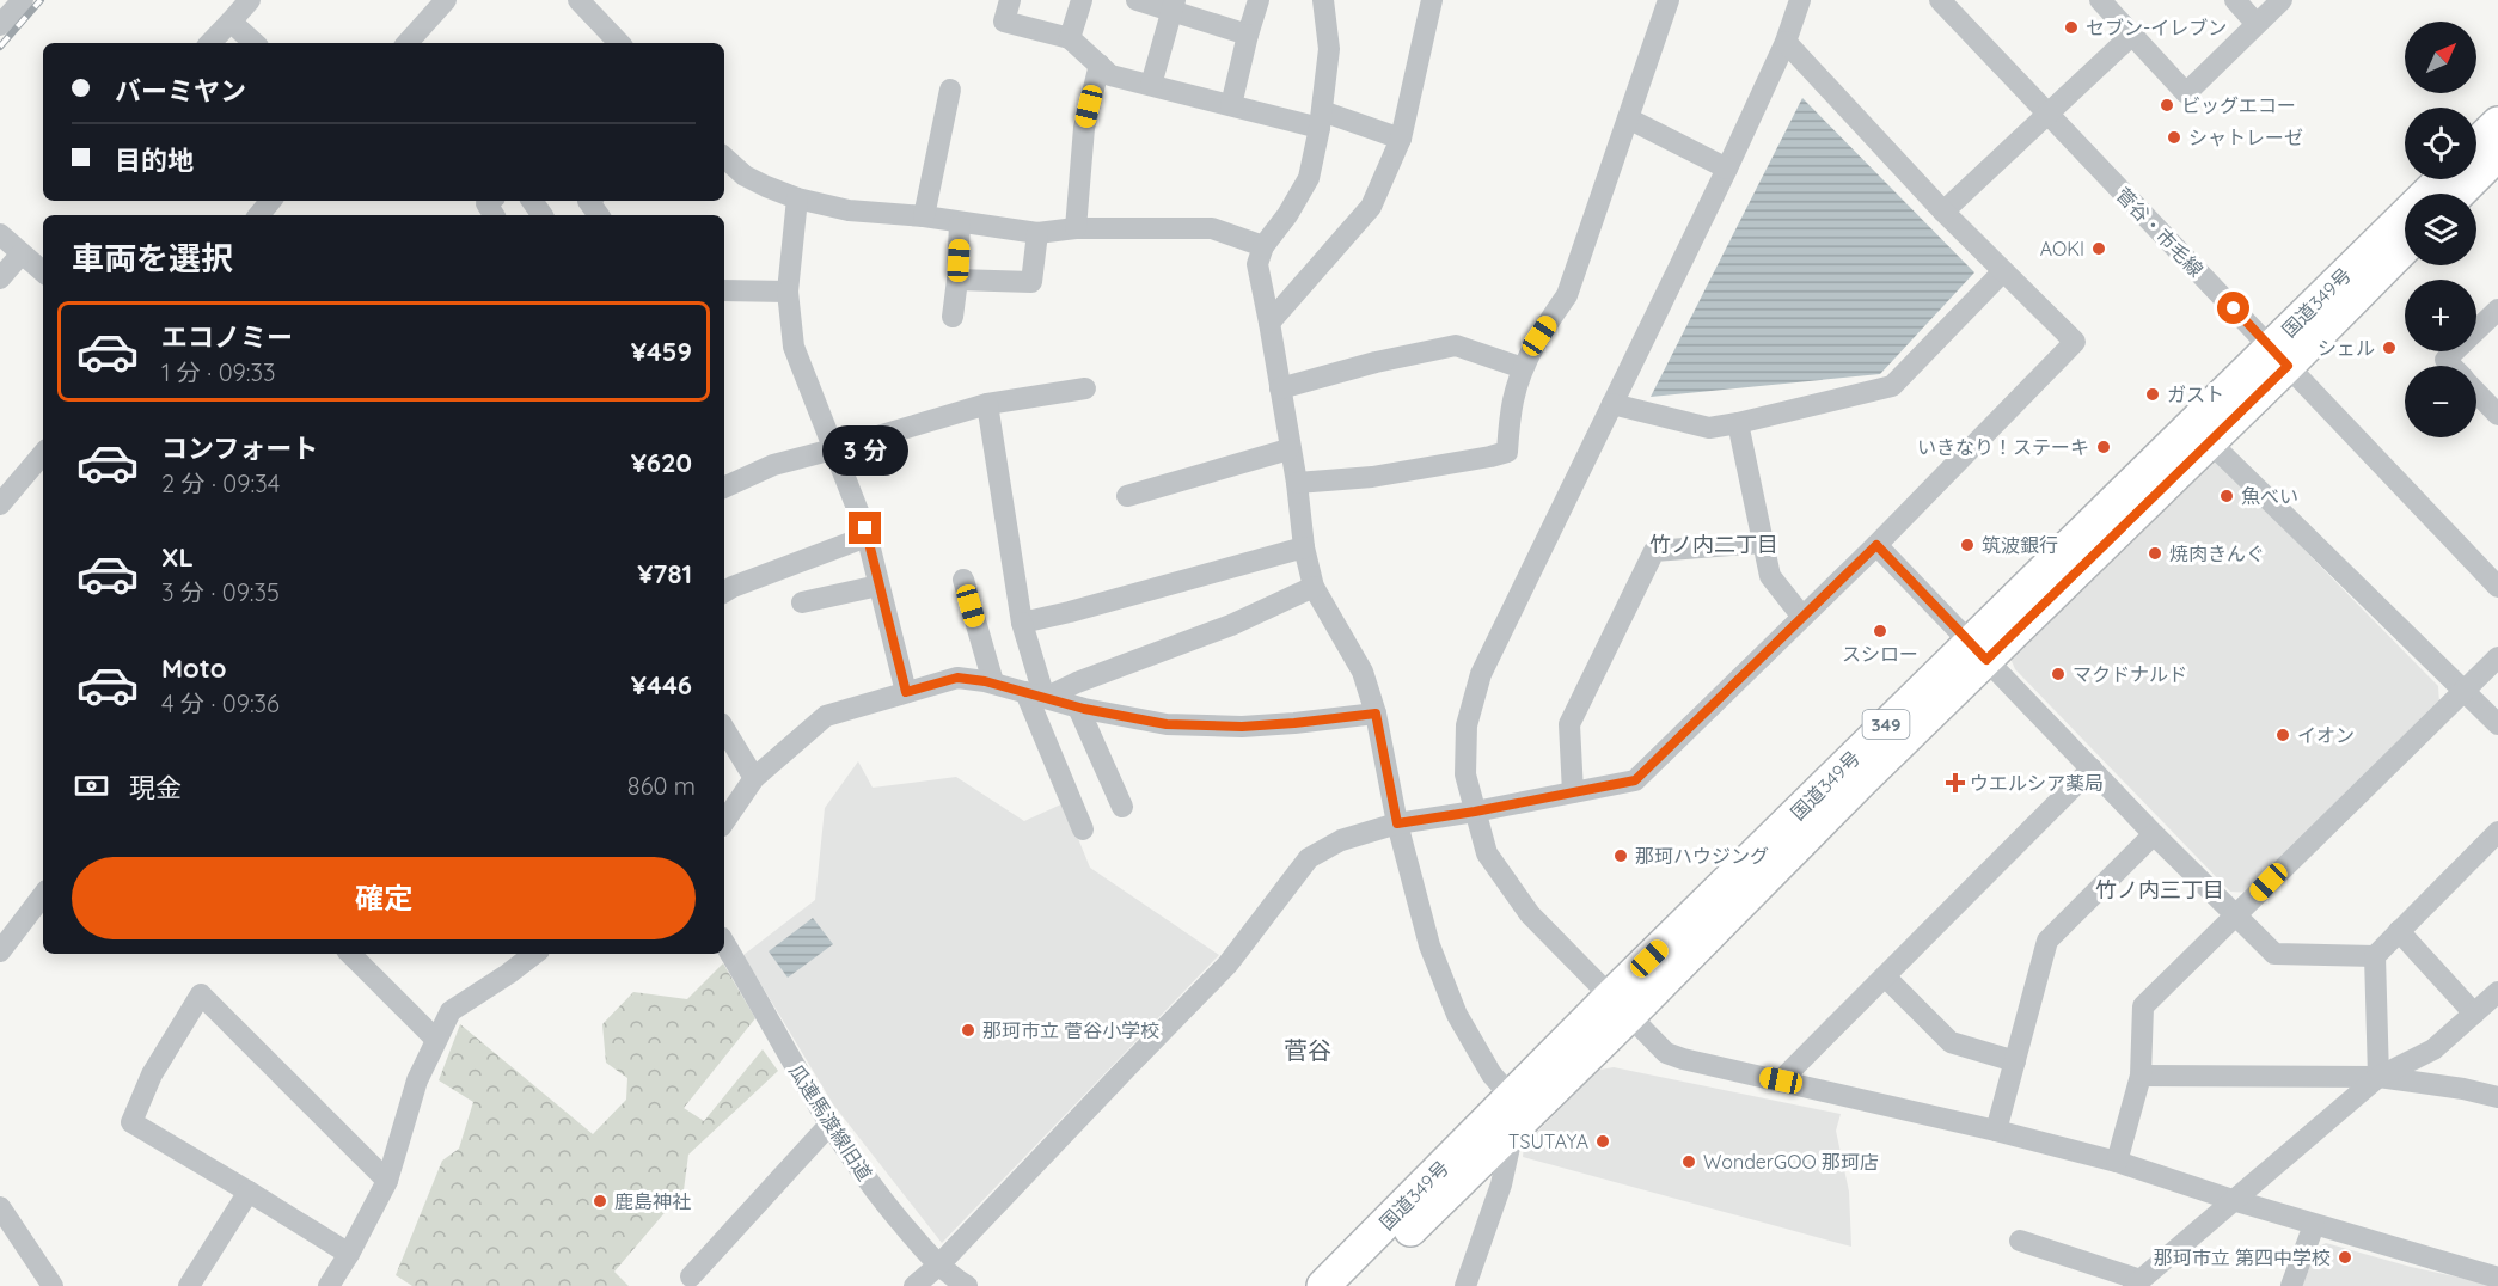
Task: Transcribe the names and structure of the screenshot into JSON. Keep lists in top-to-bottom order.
{
  "streets": {
    "highway": ["国道349号", "349"],
    "street": ["菅谷・市毛線", "瓜連馬渡線旧道"]
  },
  "crossings": [
    ["菅谷・市毛線", "国道349号"]
  ],
  "districts": ["竹ノ内二丁目", "竹ノ内三丁目", "菅谷"],
  "places": {
    "other": [
      "セブン-イレブン",
      "ビッグエコー",
      "シャトレーゼ",
      "AOKI",
      "シェル",
      "ガスト",
      "いきなり！ステーキ",
      "魚べい",
      "筑波銀行",
      "焼肉きんぐ",
      "スシロー",
      "マクドナルド",
      "イオン",
      "那珂ハウジング",
      "那珂市立 菅谷小学校",
      "TSUTAYA",
      "WonderGOO 那珂店",
      "鹿島神社",
      "那珂市立 第四中学校"
    ],
    "health": ["ウエルシア薬局"]
  },
  "north": "top right",
  "page": {
    "map_buttons": ["+", "−"],
    "banner": ["バーミヤン", "目的地"],
    "heading": "車両を選択",
    "list": [
      {
        "name": "エコノミー",
        "note": "1 分 · 09:33",
        "value": "¥459"
      },
      {
        "name": "コンフォート",
        "note": "2 分 · 09:34",
        "value": "¥620"
      },
      {
        "name": "XL",
        "note": "3 分 · 09:35",
        "value": "¥781"
      },
      {
        "name": "Moto",
        "note": "4 分 · 09:36",
        "value": "¥446"
      }
    ],
    "bubble": "3 分",
    "pay": ["現金", "860 m"],
    "buttons": "確定"
  }
}
